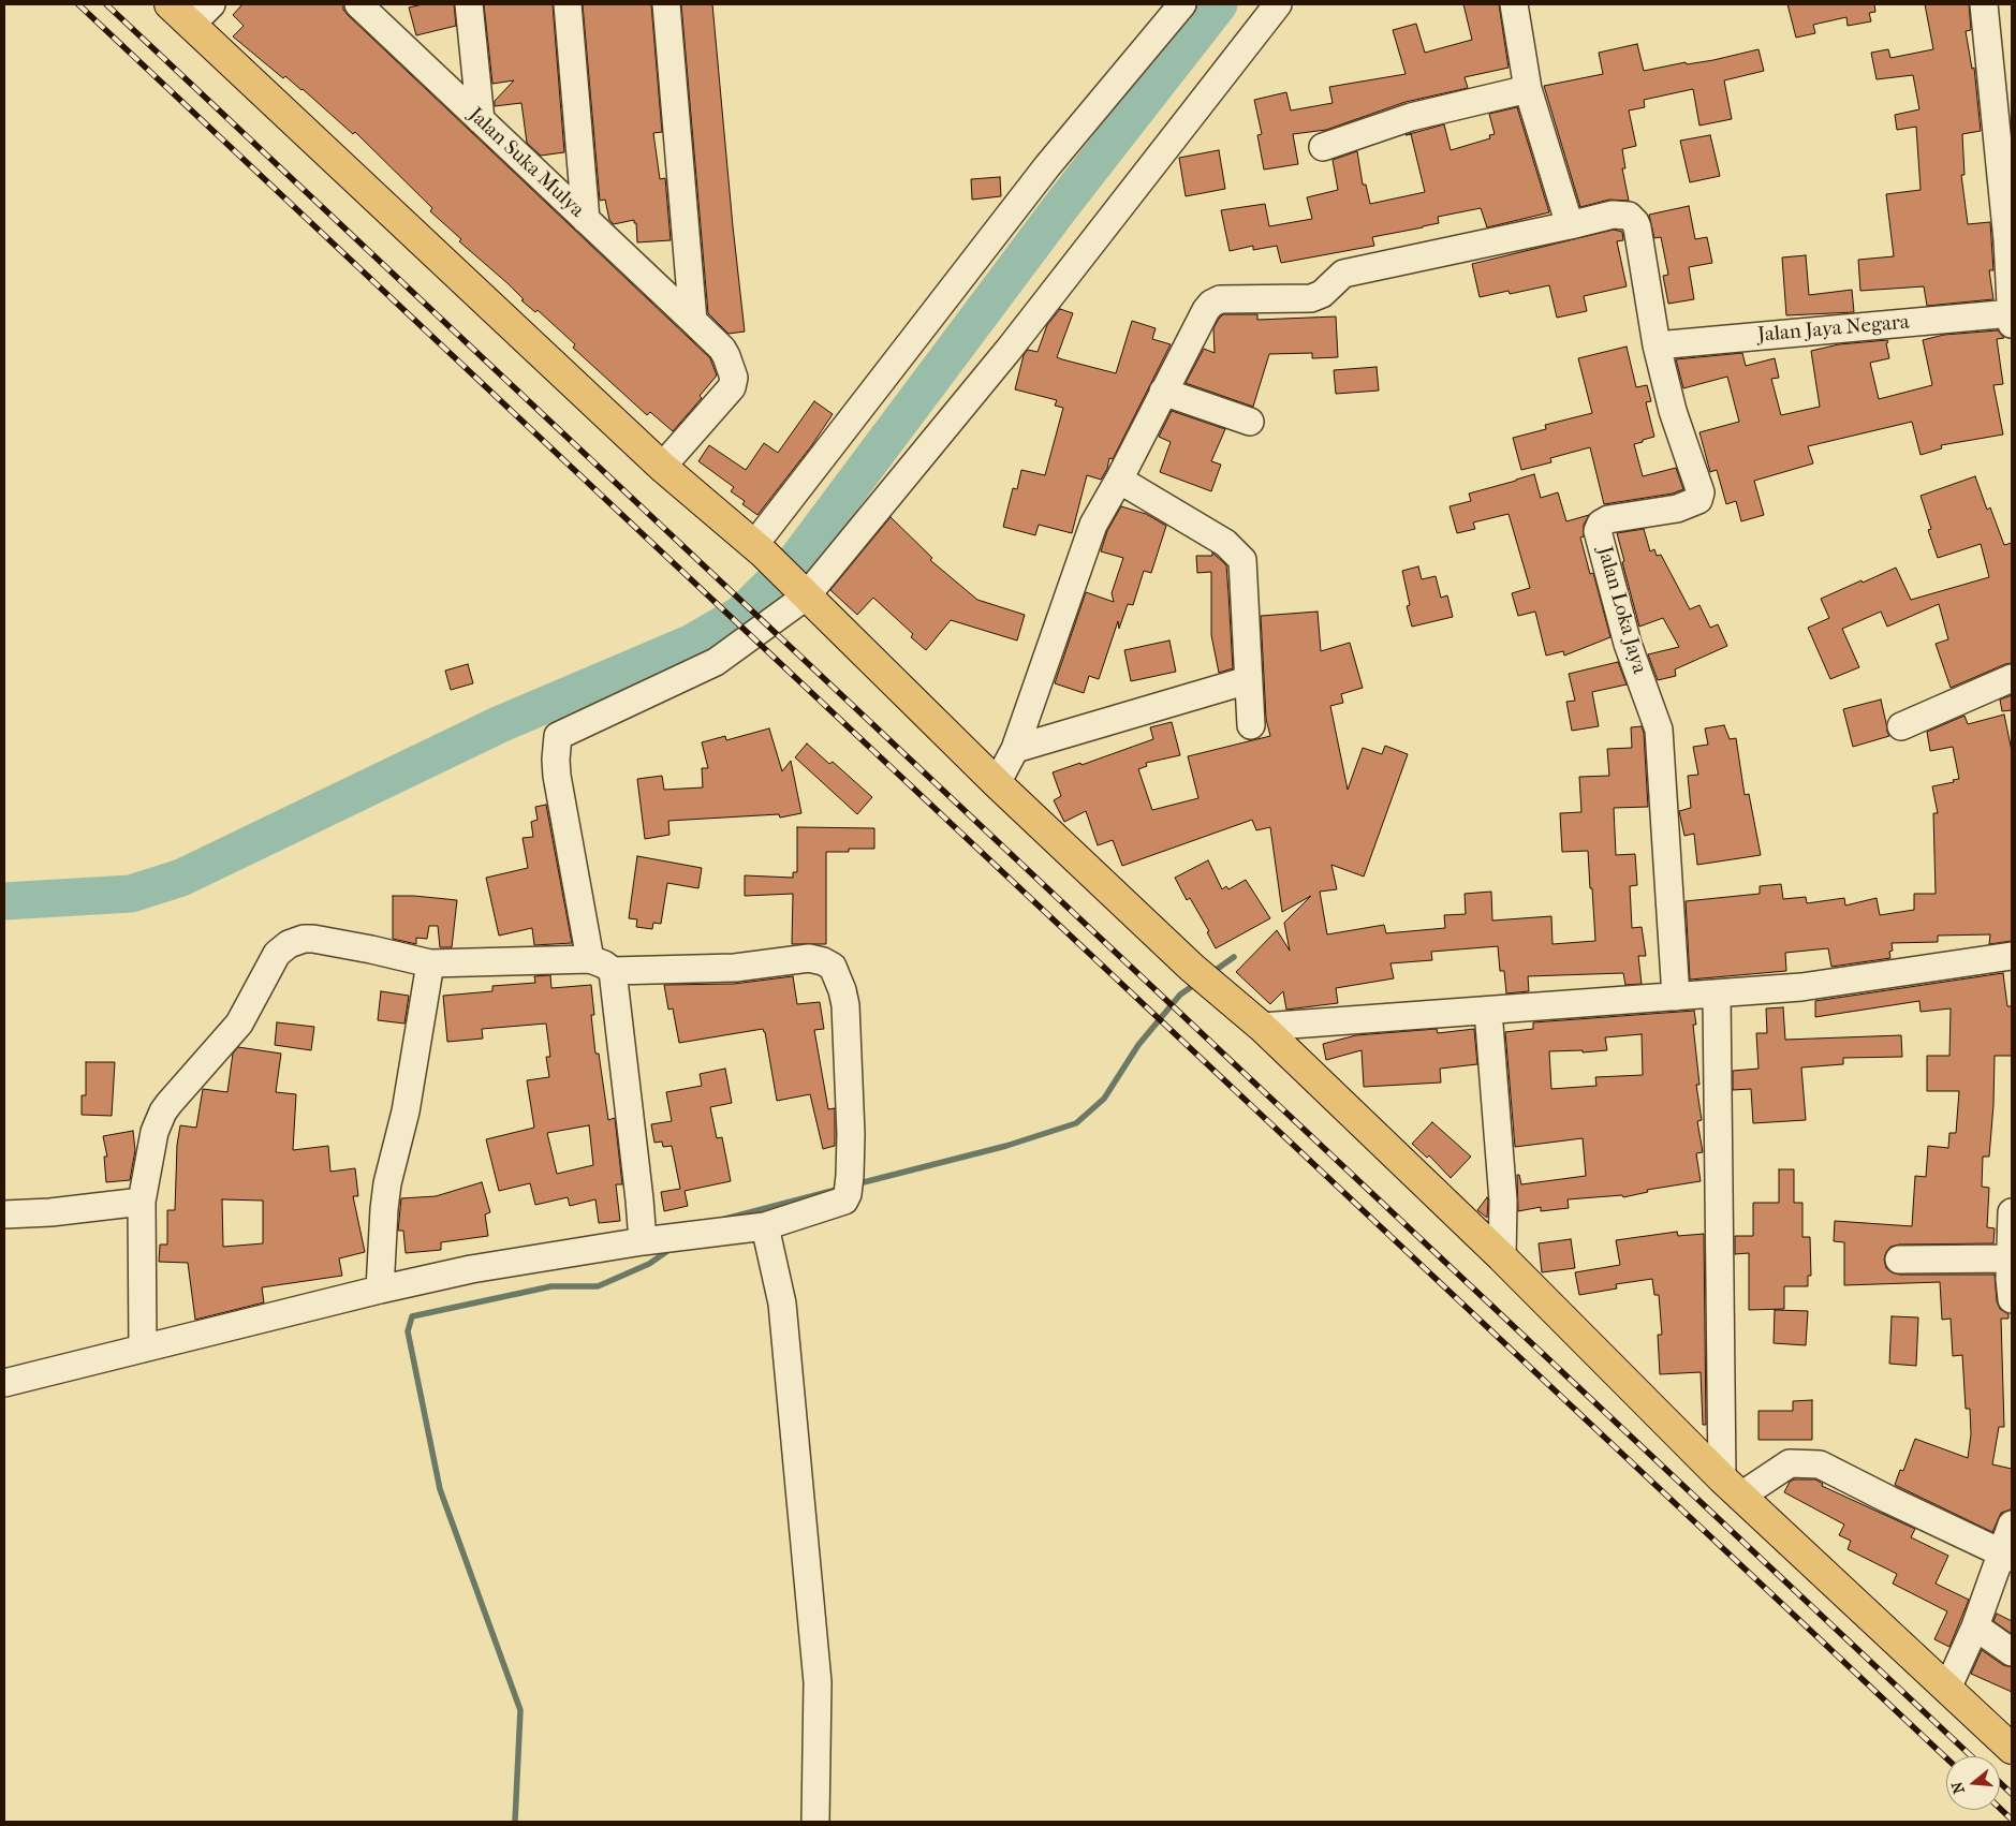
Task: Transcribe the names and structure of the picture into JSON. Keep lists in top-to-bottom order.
{
  "streets": {
    "street": ["Jalan Suka Mulya", "Jalan Jaya Negara", "Jalan Loka Jaya"]
  },
  "crossings": [
    ["Jalan Jaya Negara", "Jalan Loka Jaya"]
  ],
  "north": "left"
}
